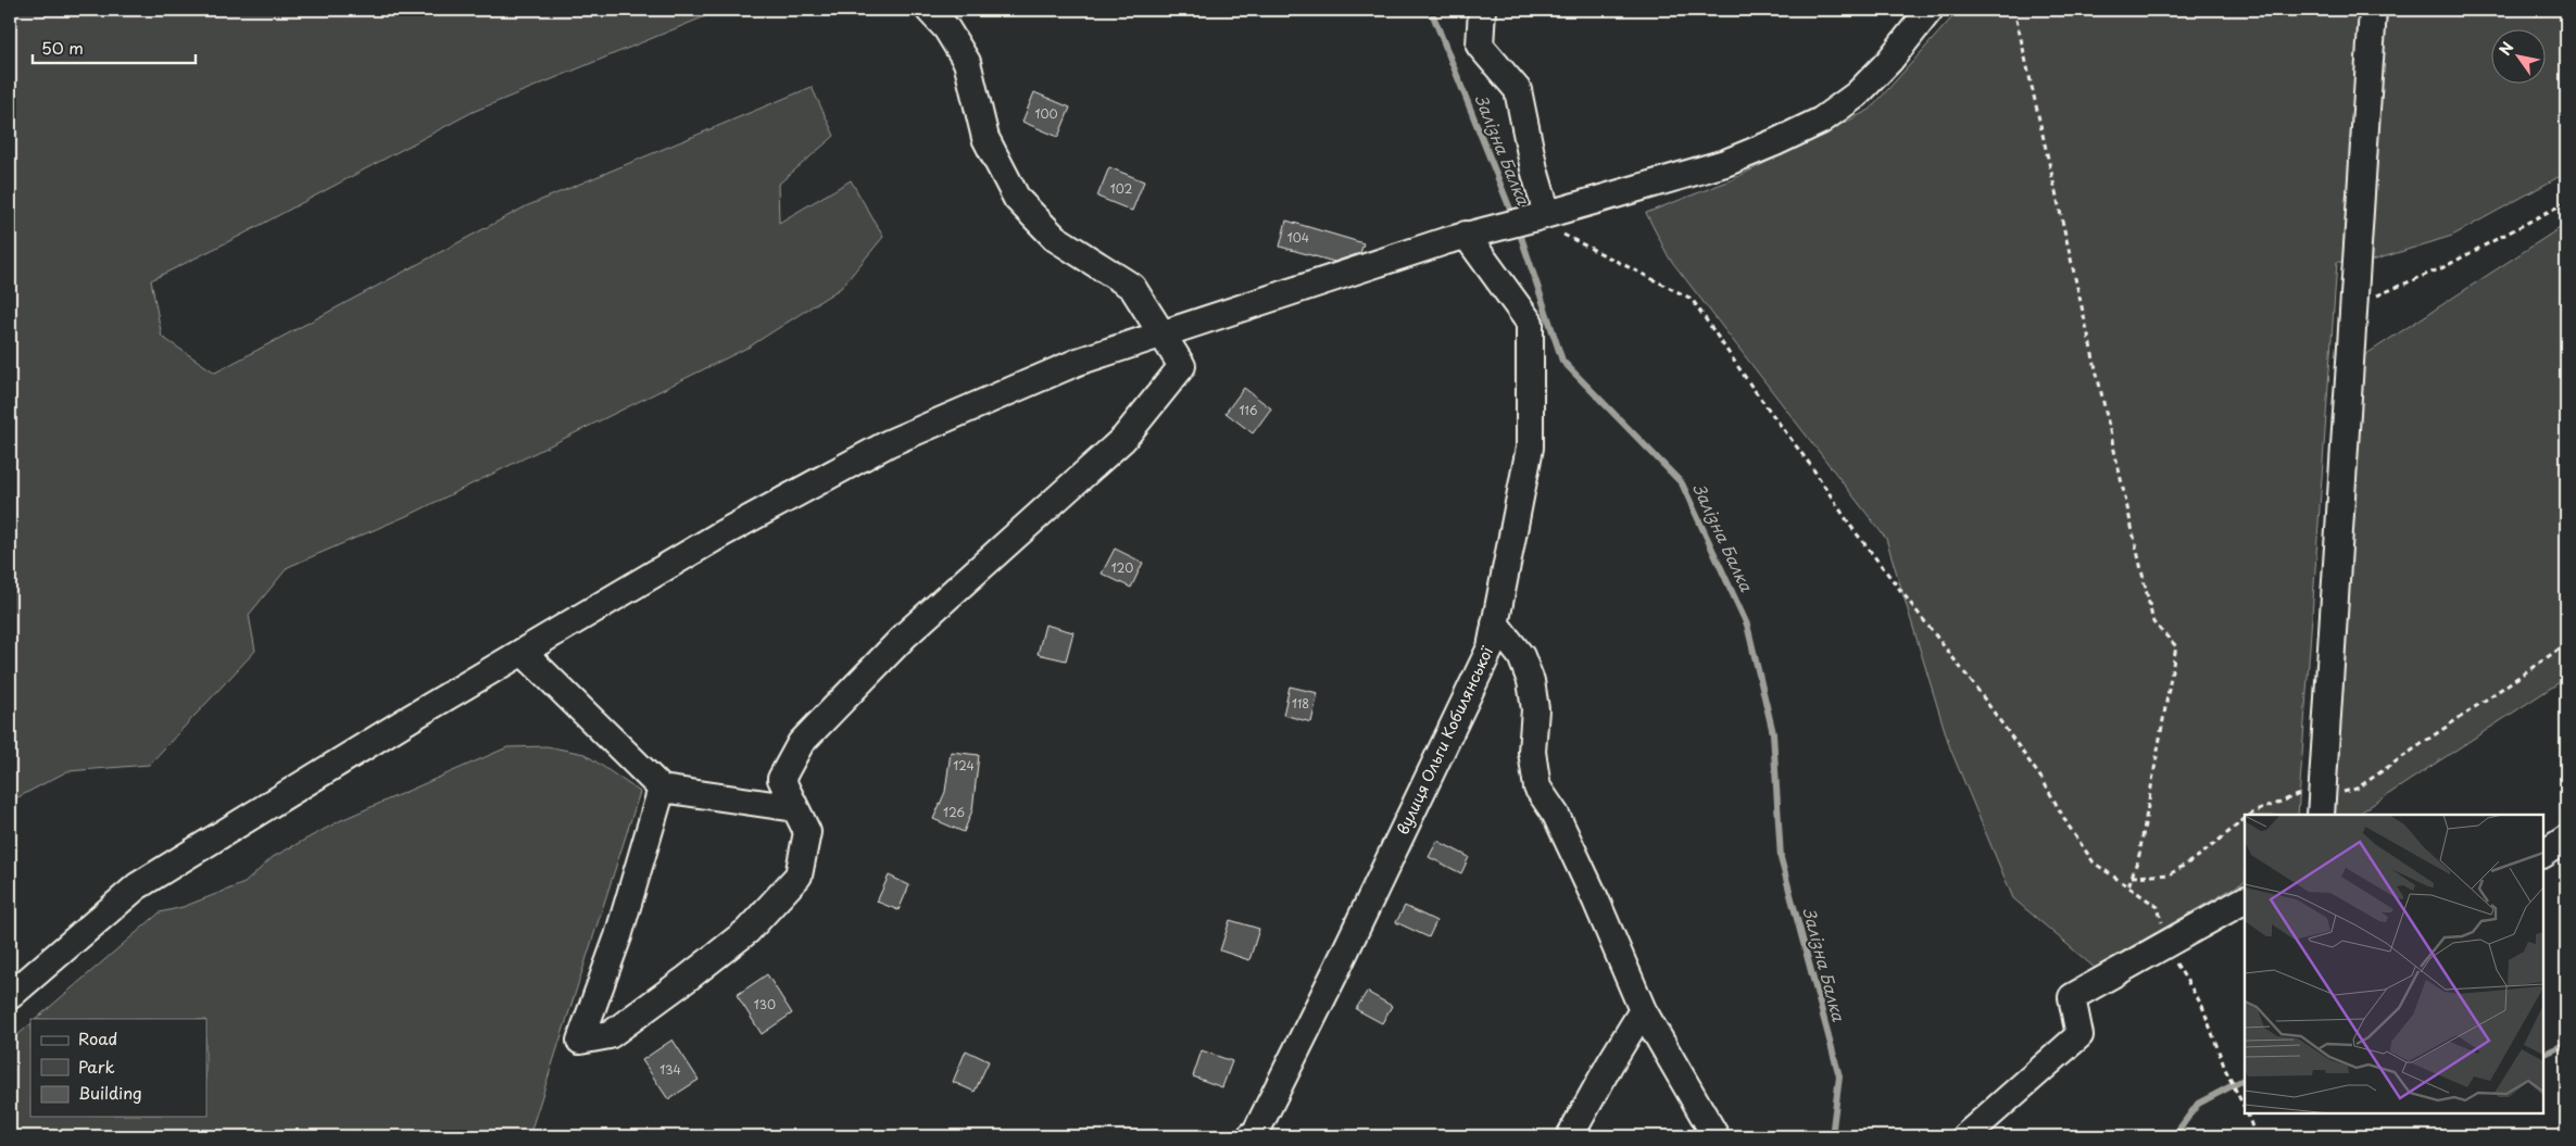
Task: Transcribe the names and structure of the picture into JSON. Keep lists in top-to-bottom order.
{
  "streets": {
    "street": ["вулиця Ольги Кобилянської"]
  },
  "water": ["Залізна Балка"],
  "house_numbers": [
    "100",
    "102",
    "104",
    "116",
    "120",
    "118",
    "124",
    "126",
    "130",
    "134"
  ],
  "legend": ["Road", "Park", "Building"],
  "scale_bar": "50 m",
  "north": "top left"
}
